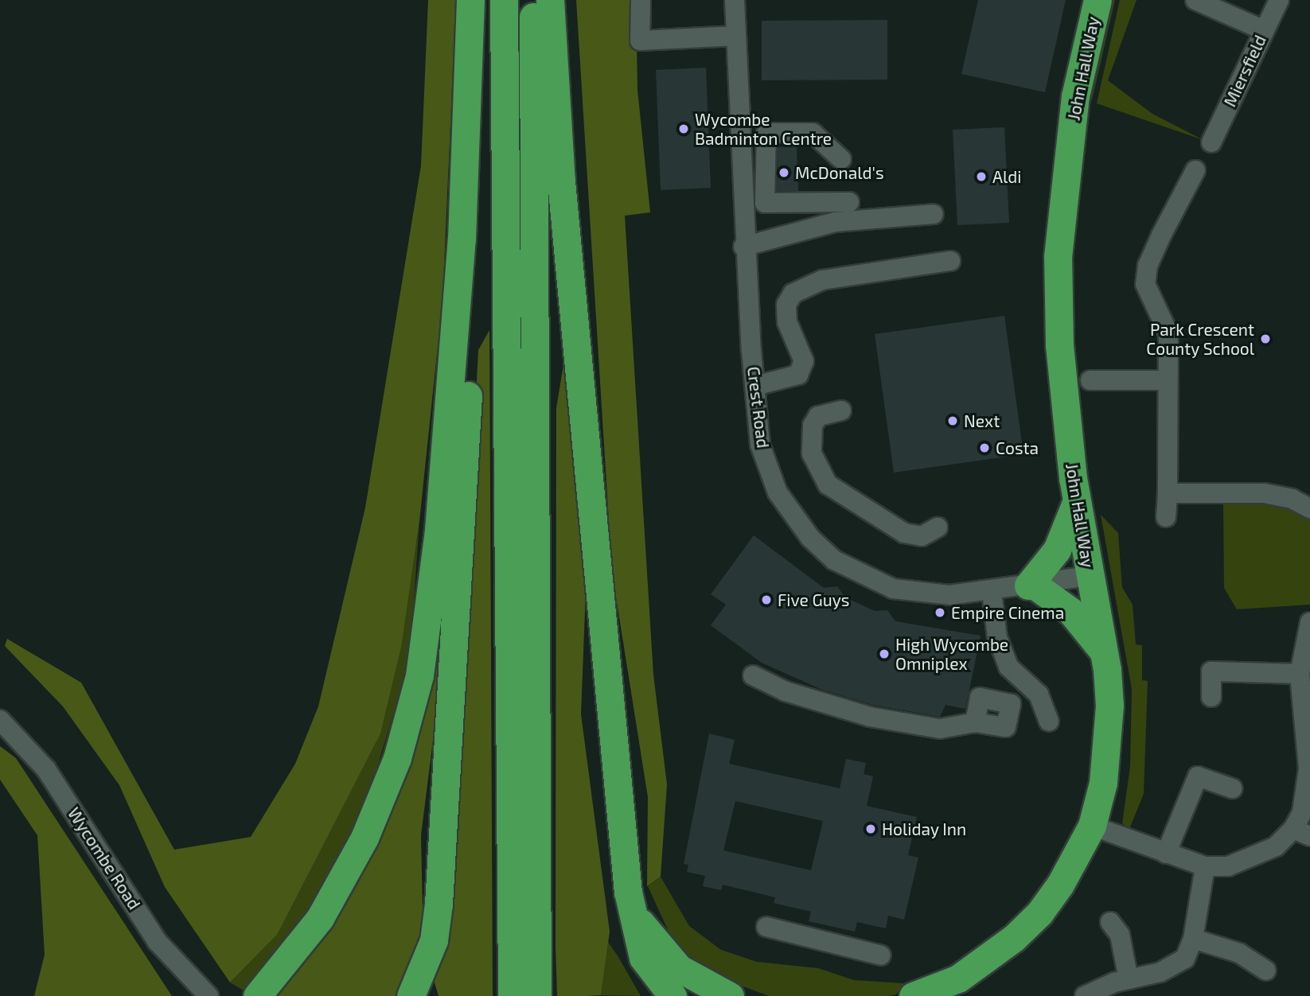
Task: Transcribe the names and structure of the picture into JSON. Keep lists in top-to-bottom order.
{
  "streets": {
    "highway": ["John Hall Way"],
    "street": ["Miersfield", "Crest Road", "Wycombe Road"]
  },
  "crossings": [
    ["John Hall Way", "Crest Road"]
  ],
  "places": [
    "Wycombe Badminton Centre",
    "McDonald's",
    "Aldi",
    "Park Crescent County School",
    "Next",
    "Costa",
    "Five Guys",
    "Empire Cinema",
    "High Wycombe Omniplex",
    "Holiday Inn"
  ]
}
